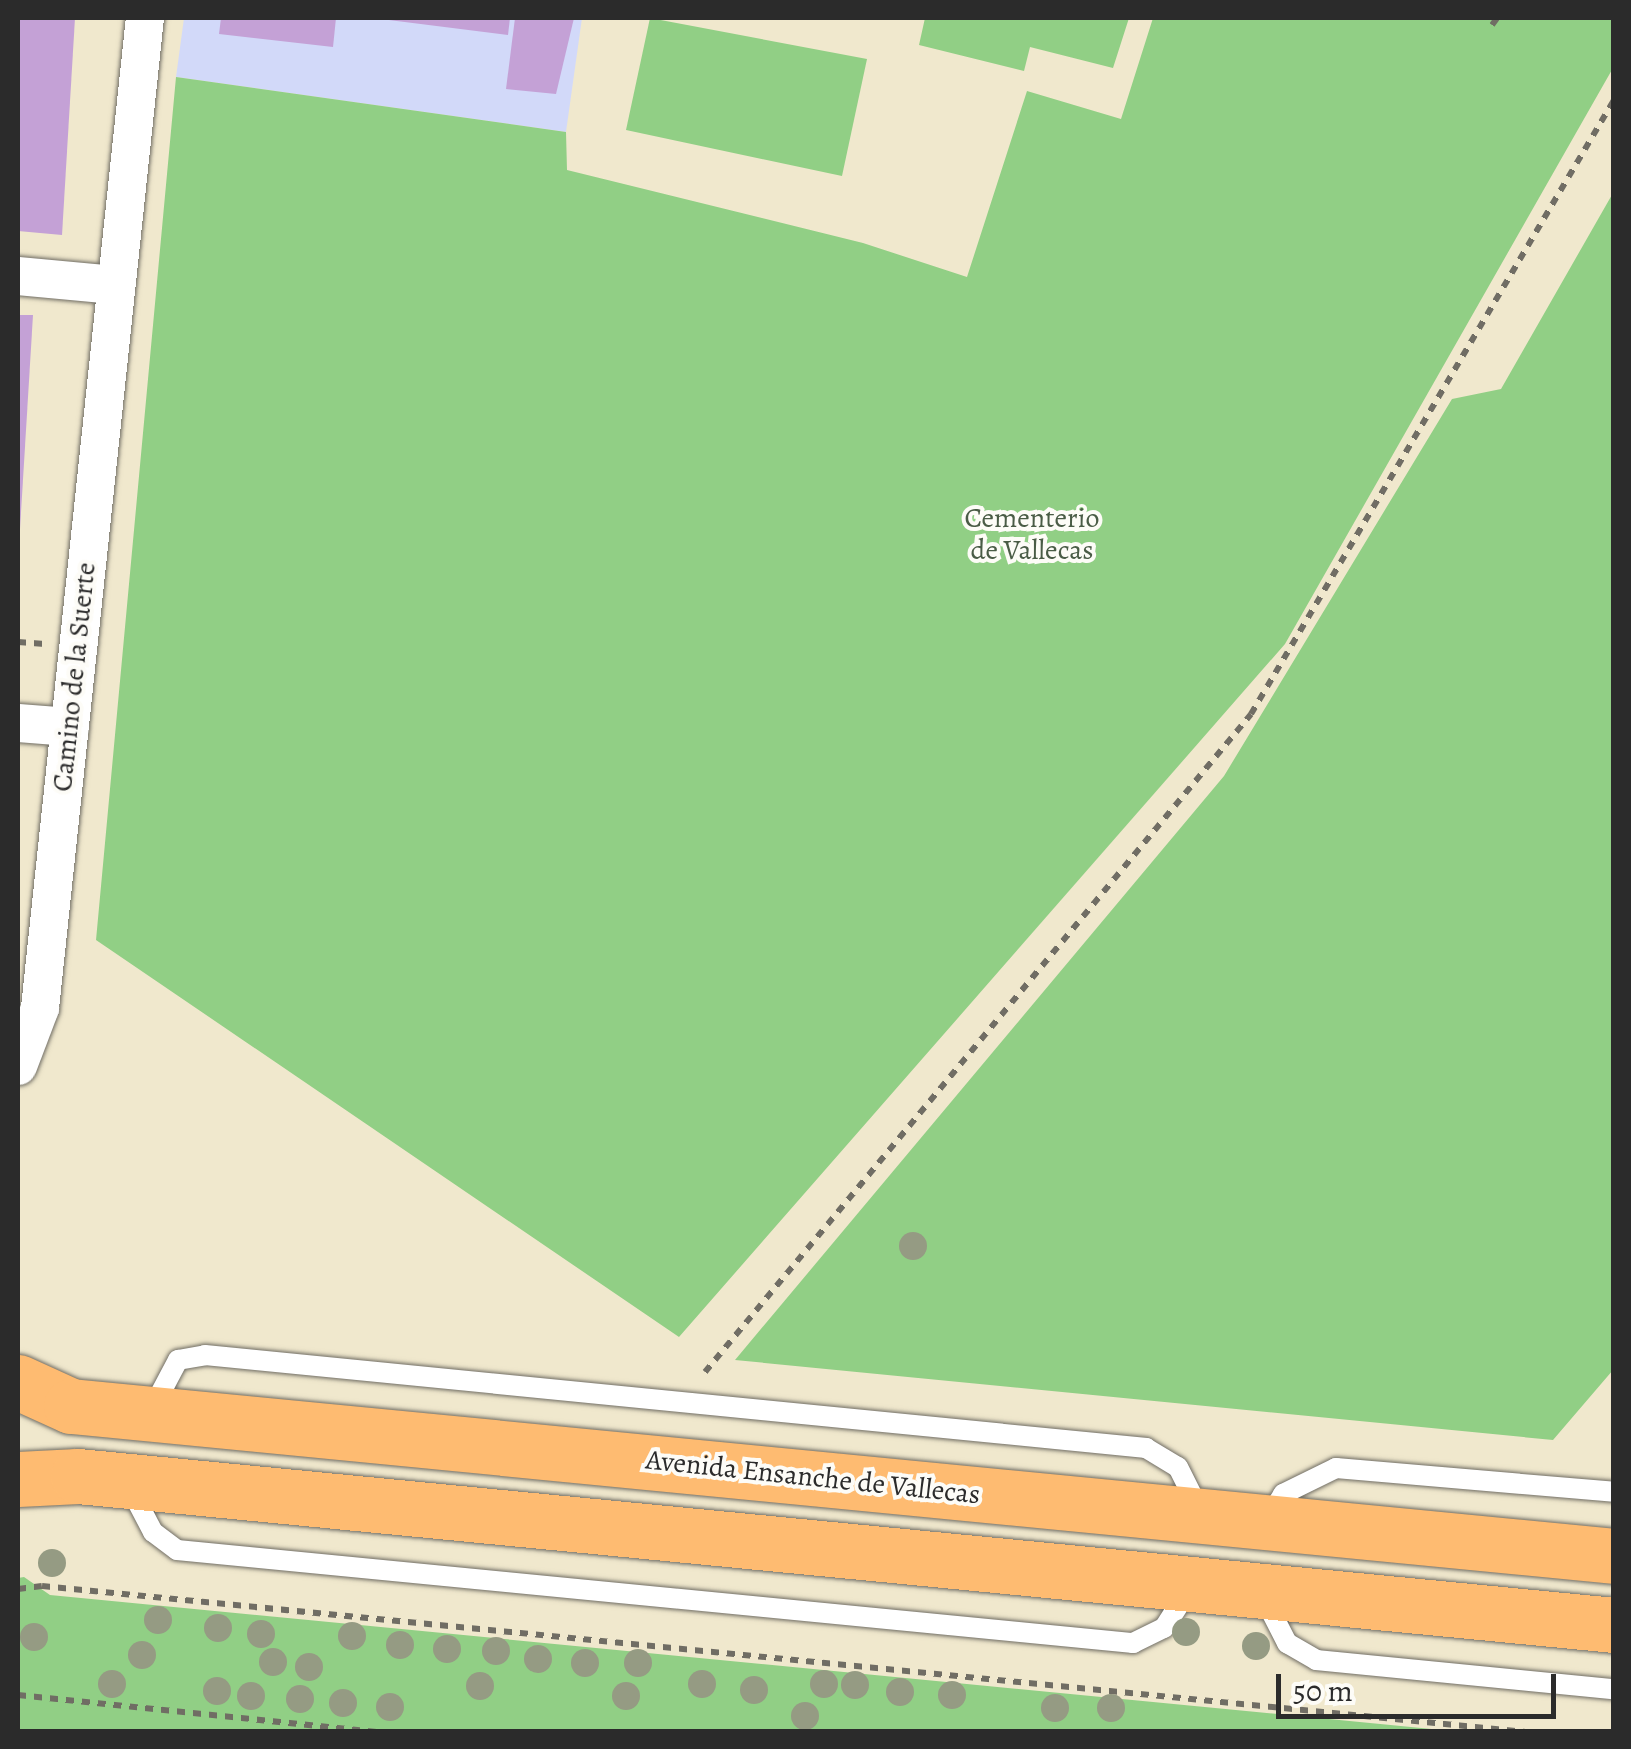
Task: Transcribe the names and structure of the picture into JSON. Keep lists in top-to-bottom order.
{
  "streets": {
    "main road": ["Avenida Ensanche de Vallecas"],
    "street": ["Camino de la Suerte"]
  },
  "parks": ["Cementerio de Vallecas"],
  "scale_bar": "50 m"
}
